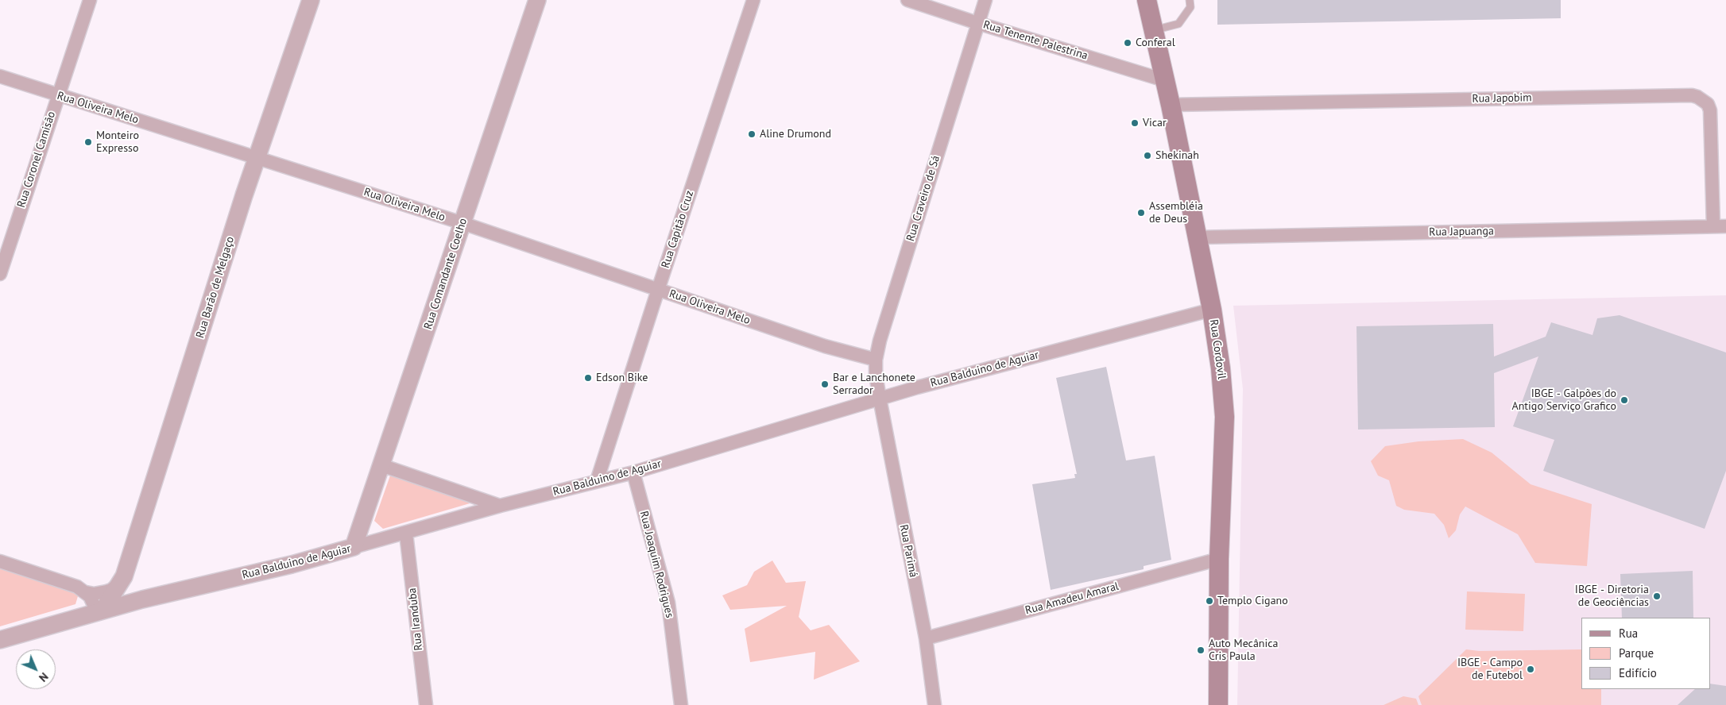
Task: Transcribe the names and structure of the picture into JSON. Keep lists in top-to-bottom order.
{
  "streets": {
    "main road": ["Rua Cordovil"],
    "street": [
      "Rua Tenente Palestrina",
      "Rua Japobim",
      "Rua Oliveira Melo",
      "Rua Coronel Camisão",
      "Rua Craveiro de Sá",
      "Rua Capitão Cruz",
      "Rua Japuanga",
      "Rua Comandante Coelho",
      "Rua Barão de Melgaço",
      "Rua Balduino de Aguiar",
      "Rua Parimá",
      "Rua Joaquim Rodrigues",
      "Rua Amadeu Amaral",
      "Rua Iranduba"
    ]
  },
  "crossings": [
    ["Rua Tenente Palestrina", "Rua Craveiro de Sá"],
    ["Rua Tenente Palestrina", "Rua Cordovil"],
    ["Rua Japobim", "Rua Japuanga"],
    ["Rua Japobim", "Rua Cordovil"],
    ["Rua Oliveira Melo", "Rua Coronel Camisão"],
    ["Rua Oliveira Melo", "Rua Craveiro de Sá"],
    ["Rua Oliveira Melo", "Rua Capitão Cruz"],
    ["Rua Oliveira Melo", "Rua Comandante Coelho"],
    ["Rua Oliveira Melo", "Rua Barão de Melgaço"],
    ["Rua Craveiro de Sá", "Rua Balduino de Aguiar"],
    ["Rua Craveiro de Sá", "Rua Parimá"],
    ["Rua Capitão Cruz", "Rua Balduino de Aguiar"],
    ["Rua Japuanga", "Rua Cordovil"],
    ["Rua Comandante Coelho", "Rua Balduino de Aguiar"],
    ["Rua Barão de Melgaço", "Rua Balduino de Aguiar"],
    ["Rua Cordovil", "Rua Balduino de Aguiar"],
    ["Rua Cordovil", "Rua Amadeu Amaral"],
    ["Rua Balduino de Aguiar", "Rua Parimá"],
    ["Rua Balduino de Aguiar", "Rua Joaquim Rodrigues"],
    ["Rua Balduino de Aguiar", "Rua Iranduba"],
    ["Rua Parimá", "Rua Amadeu Amaral"]
  ],
  "places": [
    "Conferal",
    "Vicar",
    "Aline Drumond",
    "Monteiro Expresso",
    "Shekinah",
    "Assembléia de Deus",
    "Edson Bike",
    "Bar e Lanchonete Serrador",
    "IBGE - Galpões do Antigo Serviço Grafico",
    "IBGE - Diretoria de Geociências",
    "Templo Cigano",
    "Auto Mecânica Cris Paula",
    "IBGE - Campo de Futebol"
  ],
  "legend": ["Rua", "Parque", "Edifício"],
  "north": "bottom right"
}
